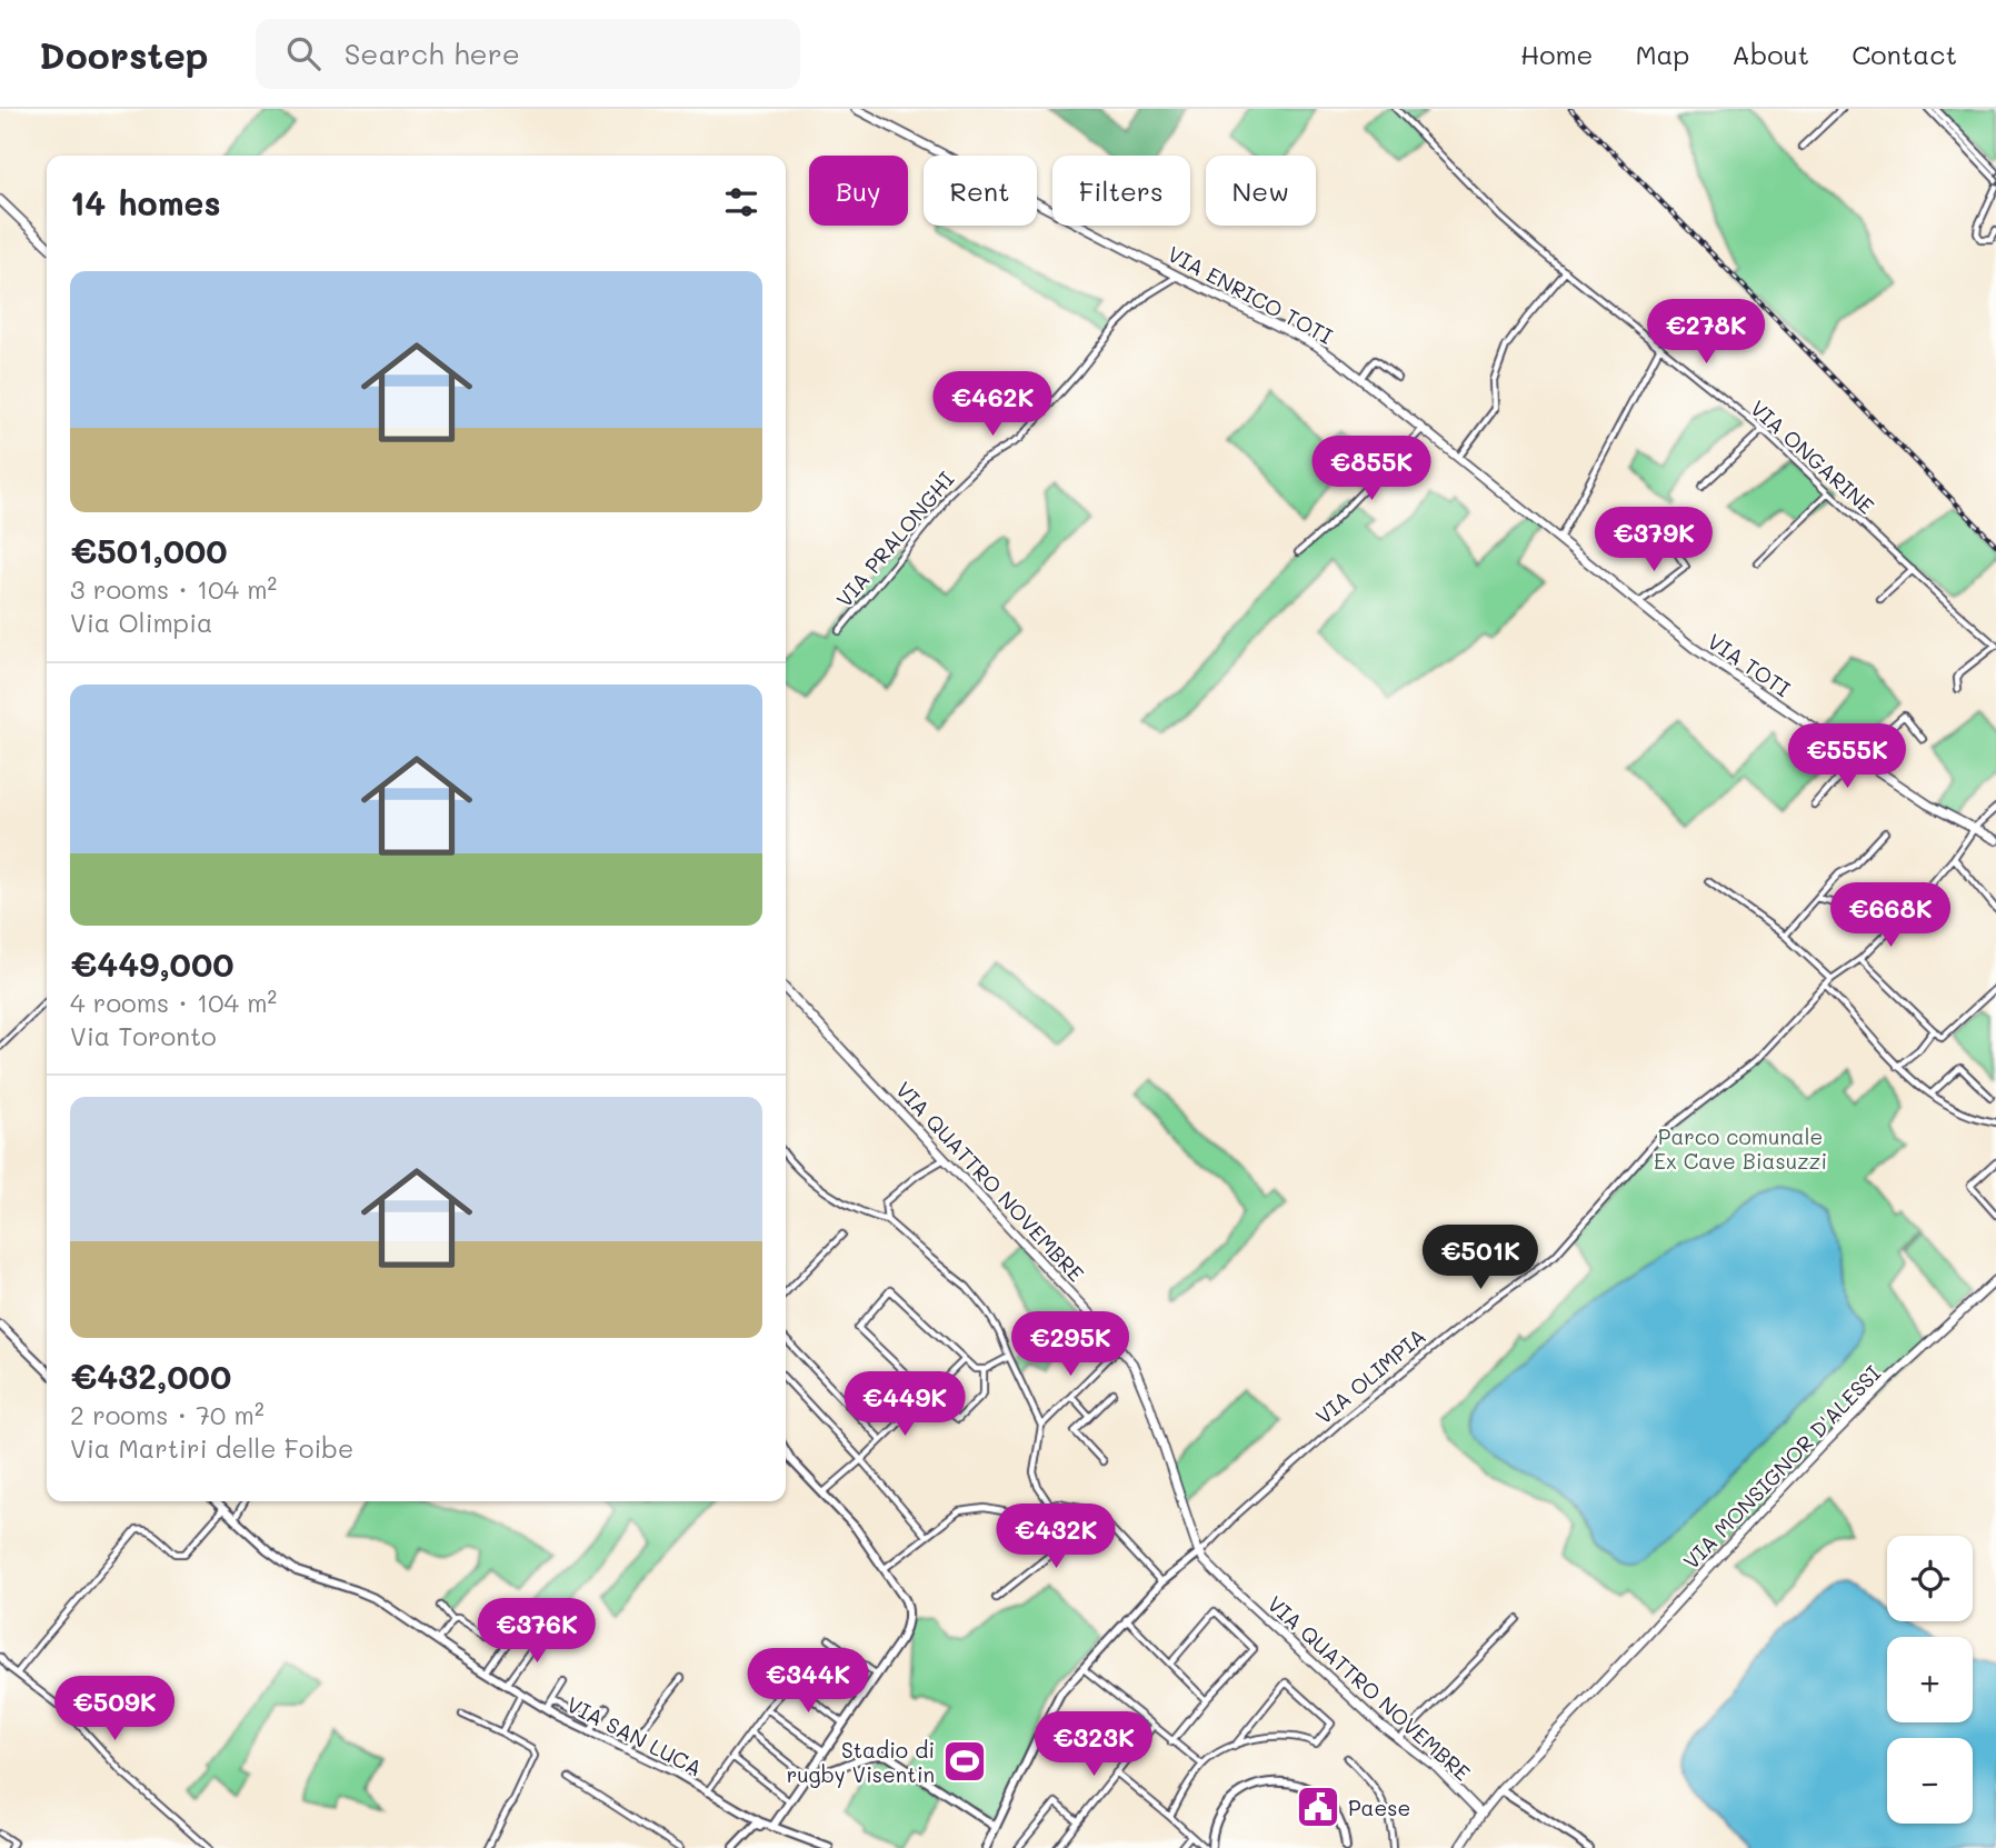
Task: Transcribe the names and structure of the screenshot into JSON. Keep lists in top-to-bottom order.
{
  "streets": {
    "main road": [
      "VIA ENRICO TOTI",
      "VIA TOTI",
      "VIA QUATTRO NOVEMBRE",
      "VIA MONSIGNOR D'ALESSI"
    ],
    "street": [
      "VIA ONGARINE",
      "VIA PRALONGHI",
      "VIA OLIMPIA",
      "VIA SAN LUCA"
    ]
  },
  "crossings": [
    ["VIA ENRICO TOTI", "VIA PRALONGHI"],
    ["VIA ENRICO TOTI", "VIA TOTI"],
    ["VIA TOTI", "VIA OLIMPIA"],
    ["VIA QUATTRO NOVEMBRE", "VIA OLIMPIA"],
    ["VIA QUATTRO NOVEMBRE", "VIA MONSIGNOR D'ALESSI"]
  ],
  "parks": ["Parco comunale Ex Cave Biasuzzi"],
  "places": {
    "sports": ["Stadio di rugby Visentin"],
    "public building": ["Paese"]
  },
  "page": {
    "header": "Doorstep",
    "search": "Search here",
    "nav": [
      "Home",
      "Map",
      "About",
      "Contact"
    ],
    "chip": [
      "Buy",
      "Rent",
      "Filters",
      "New"
    ],
    "heading": "14 homes",
    "list": [
      {
        "name": "€501,000",
        "note": "3 rooms · 104 m² · Via Olimpia"
      },
      {
        "name": "€449,000",
        "note": "4 rooms · 104 m² · Via Toronto"
      },
      {
        "name": "€432,000",
        "note": "2 rooms · 70 m² · Via Martiri delle Foibe"
      }
    ],
    "price": [
      "€278K",
      "€462K",
      "€855K",
      "€379K",
      "€555K",
      "€668K",
      "€501K",
      "€295K",
      "€449K",
      "€432K",
      "€376K",
      "€344K",
      "€509K",
      "€323K"
    ],
    "map_buttons": ["+", "−"]
  }
}
